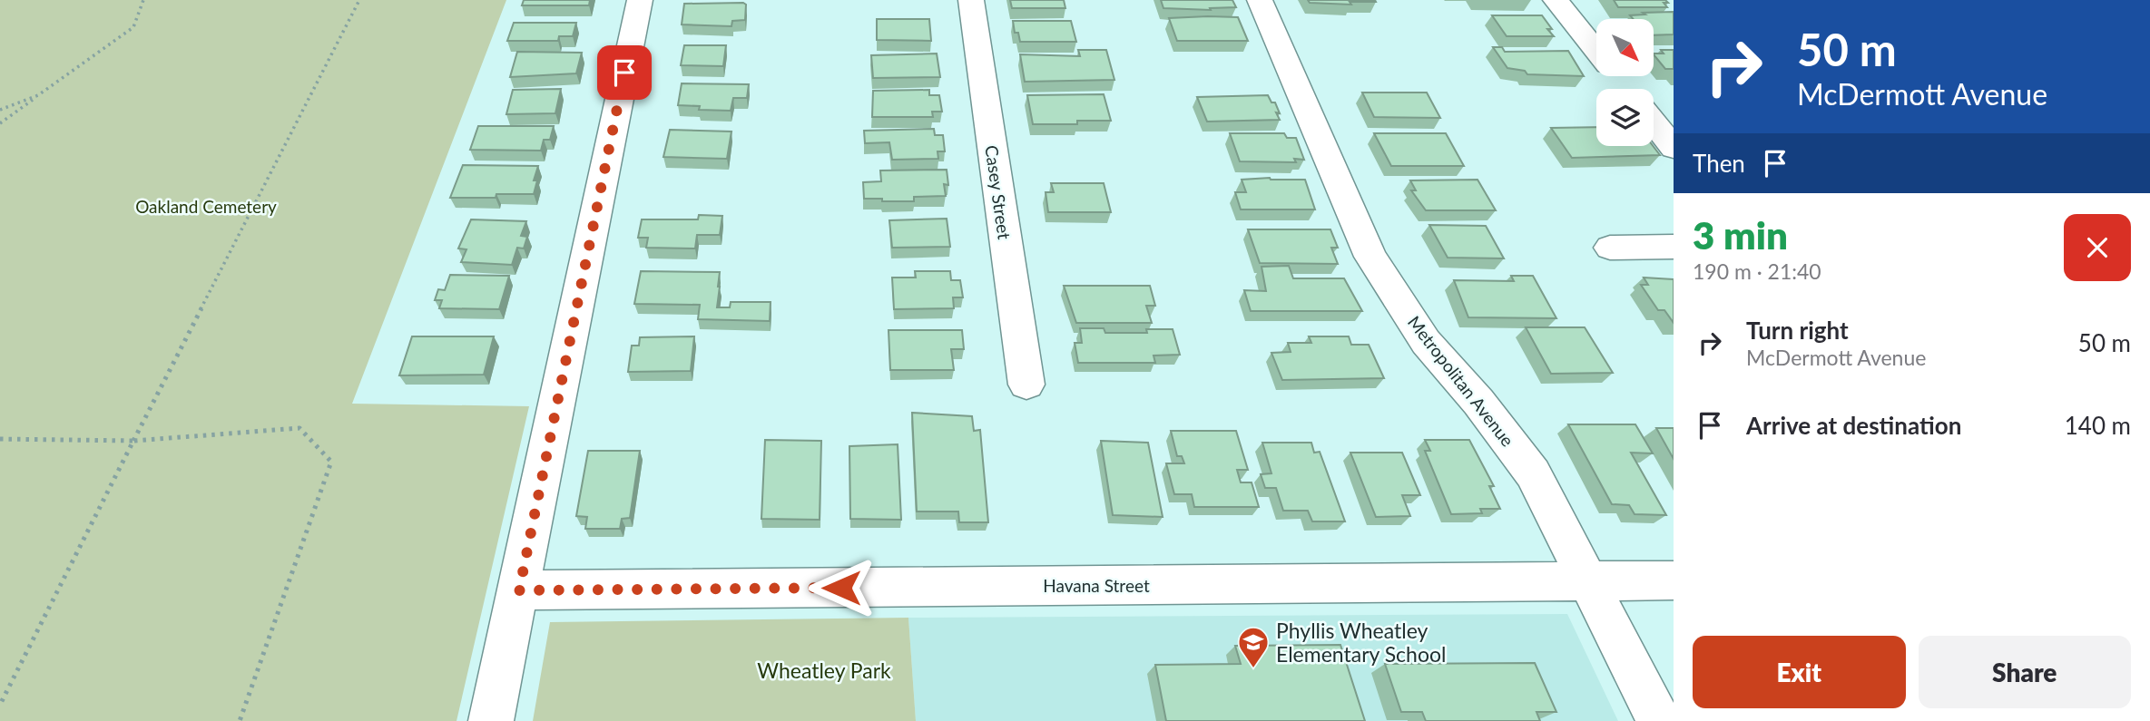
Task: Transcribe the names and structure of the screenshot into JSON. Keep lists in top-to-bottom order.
{
  "streets": {
    "street": ["Casey Street", "Metropolitan Avenue", "Havana Street"]
  },
  "crossings": [
    ["Metropolitan Avenue", "Havana Street"]
  ],
  "parks": ["Oakland Cemetery", "Wheatley Park"],
  "places": {
    "school or university": ["Phyllis Wheatley Elementary School"]
  },
  "north": "bottom right",
  "page": {
    "turn": ["50 m", "McDermott Avenue"],
    "then": "Then",
    "heading": ["3 min", "190 m · 21:40"],
    "list": [
      {
        "name": "Turn right",
        "note": "McDermott Avenue",
        "value": "50 m"
      },
      {
        "name": "Arrive at destination",
        "value": "140 m"
      }
    ],
    "buttons": ["Exit", "Share"]
  }
}
